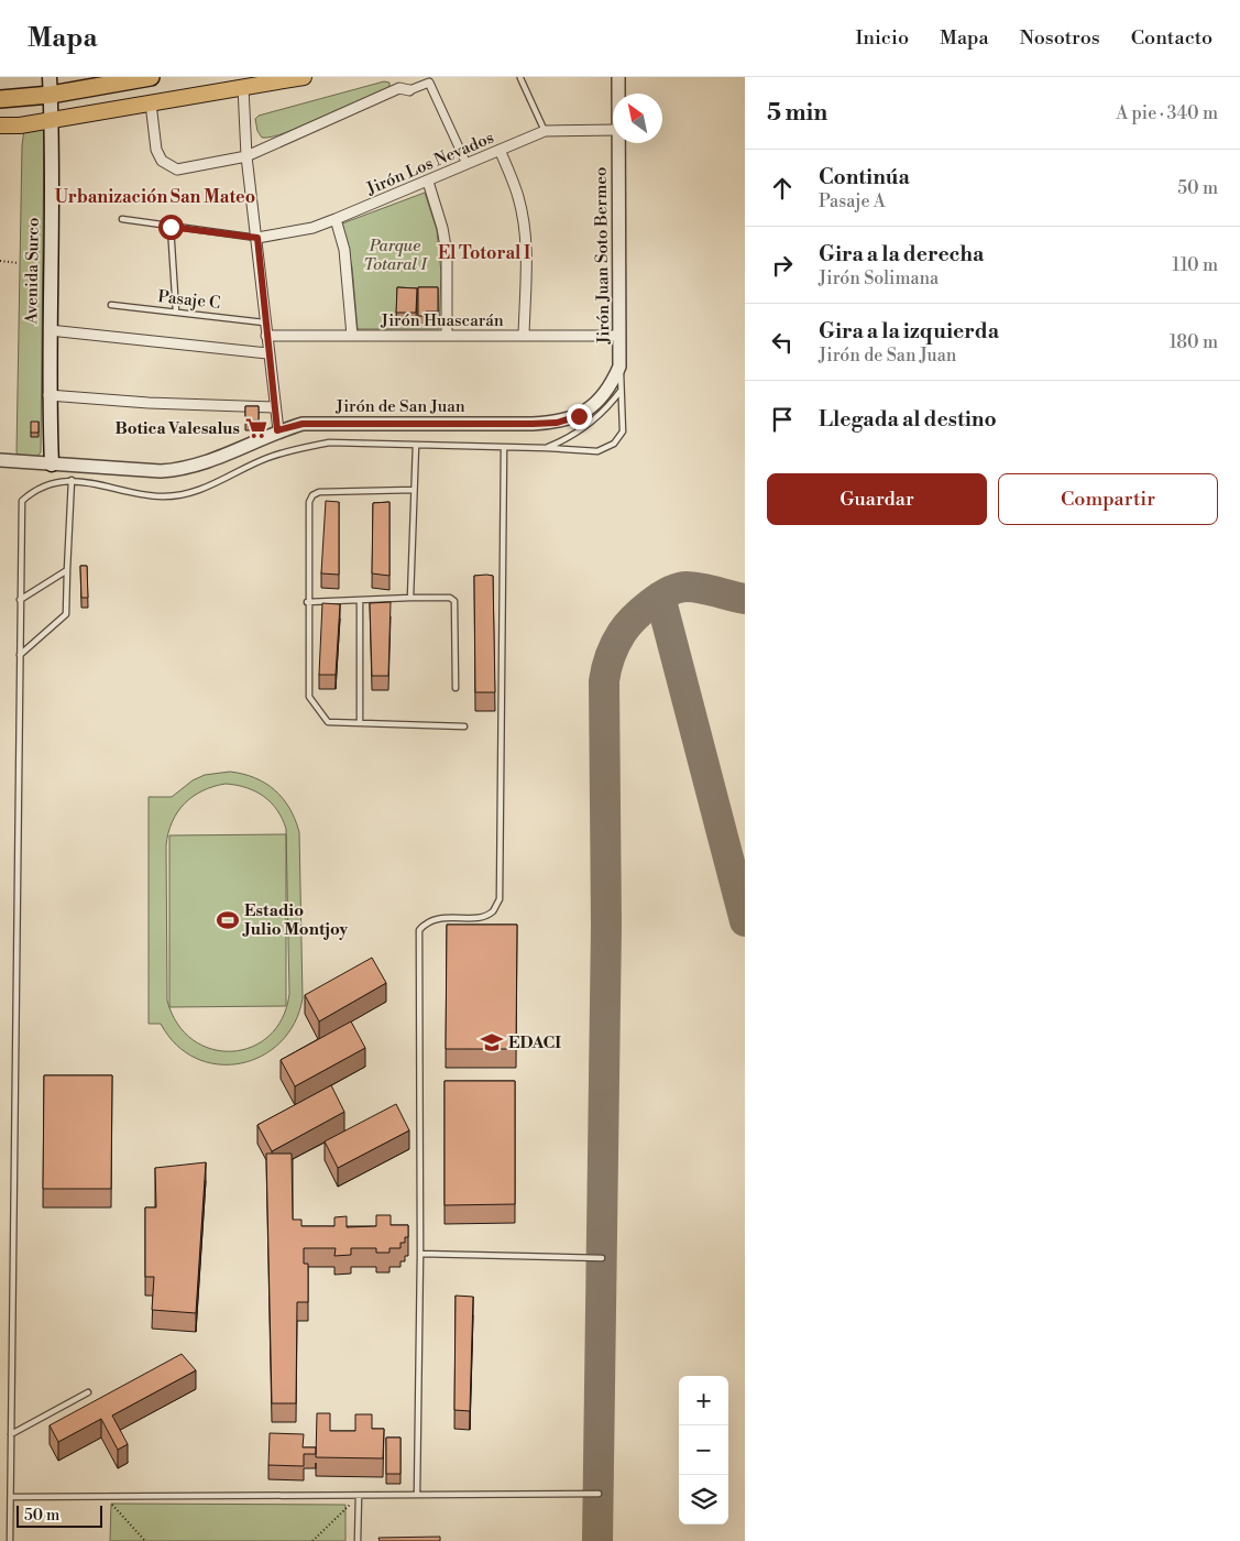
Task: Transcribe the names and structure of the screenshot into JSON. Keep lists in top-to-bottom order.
{
  "streets": {
    "main road": ["Avenida Surco"],
    "street": [
      "Jirón Los Nevados",
      "Jirón Juan Soto Bermeo",
      "Jirón Huascarán",
      "Jirón de San Juan"
    ],
    "lane": ["Pasaje C"]
  },
  "crossings": [
    ["Jirón Juan Soto Bermeo", "Jirón Huascarán"],
    ["Jirón Juan Soto Bermeo", "Jirón de San Juan"],
    ["Avenida Surco", "Jirón de San Juan"]
  ],
  "districts": ["Urbanización San Mateo", "El Totoral I"],
  "parks": ["Parque Totaral I"],
  "places": {
    "supermarket": ["Botica Valesalus"],
    "sports": ["Estadio Julio Montjoy"],
    "school or university": ["EDACI"]
  },
  "scale_bar": "50 m",
  "north": "top left",
  "page": {
    "header": "Mapa",
    "nav": [
      "Inicio",
      "Mapa",
      "Nosotros",
      "Contacto"
    ],
    "heading": ["5 min", "A pie · 340 m"],
    "list": [
      ["Continúa", "Pasaje A", "50 m"],
      ["Gira a la derecha", "Jirón Solimana", "110 m"],
      ["Gira a la izquierda", "Jirón de San Juan", "180 m"],
      "Llegada al destino"
    ],
    "buttons": ["Guardar", "Compartir"],
    "map_buttons": ["+", "−"],
    "scale": "50 m"
  }
}
